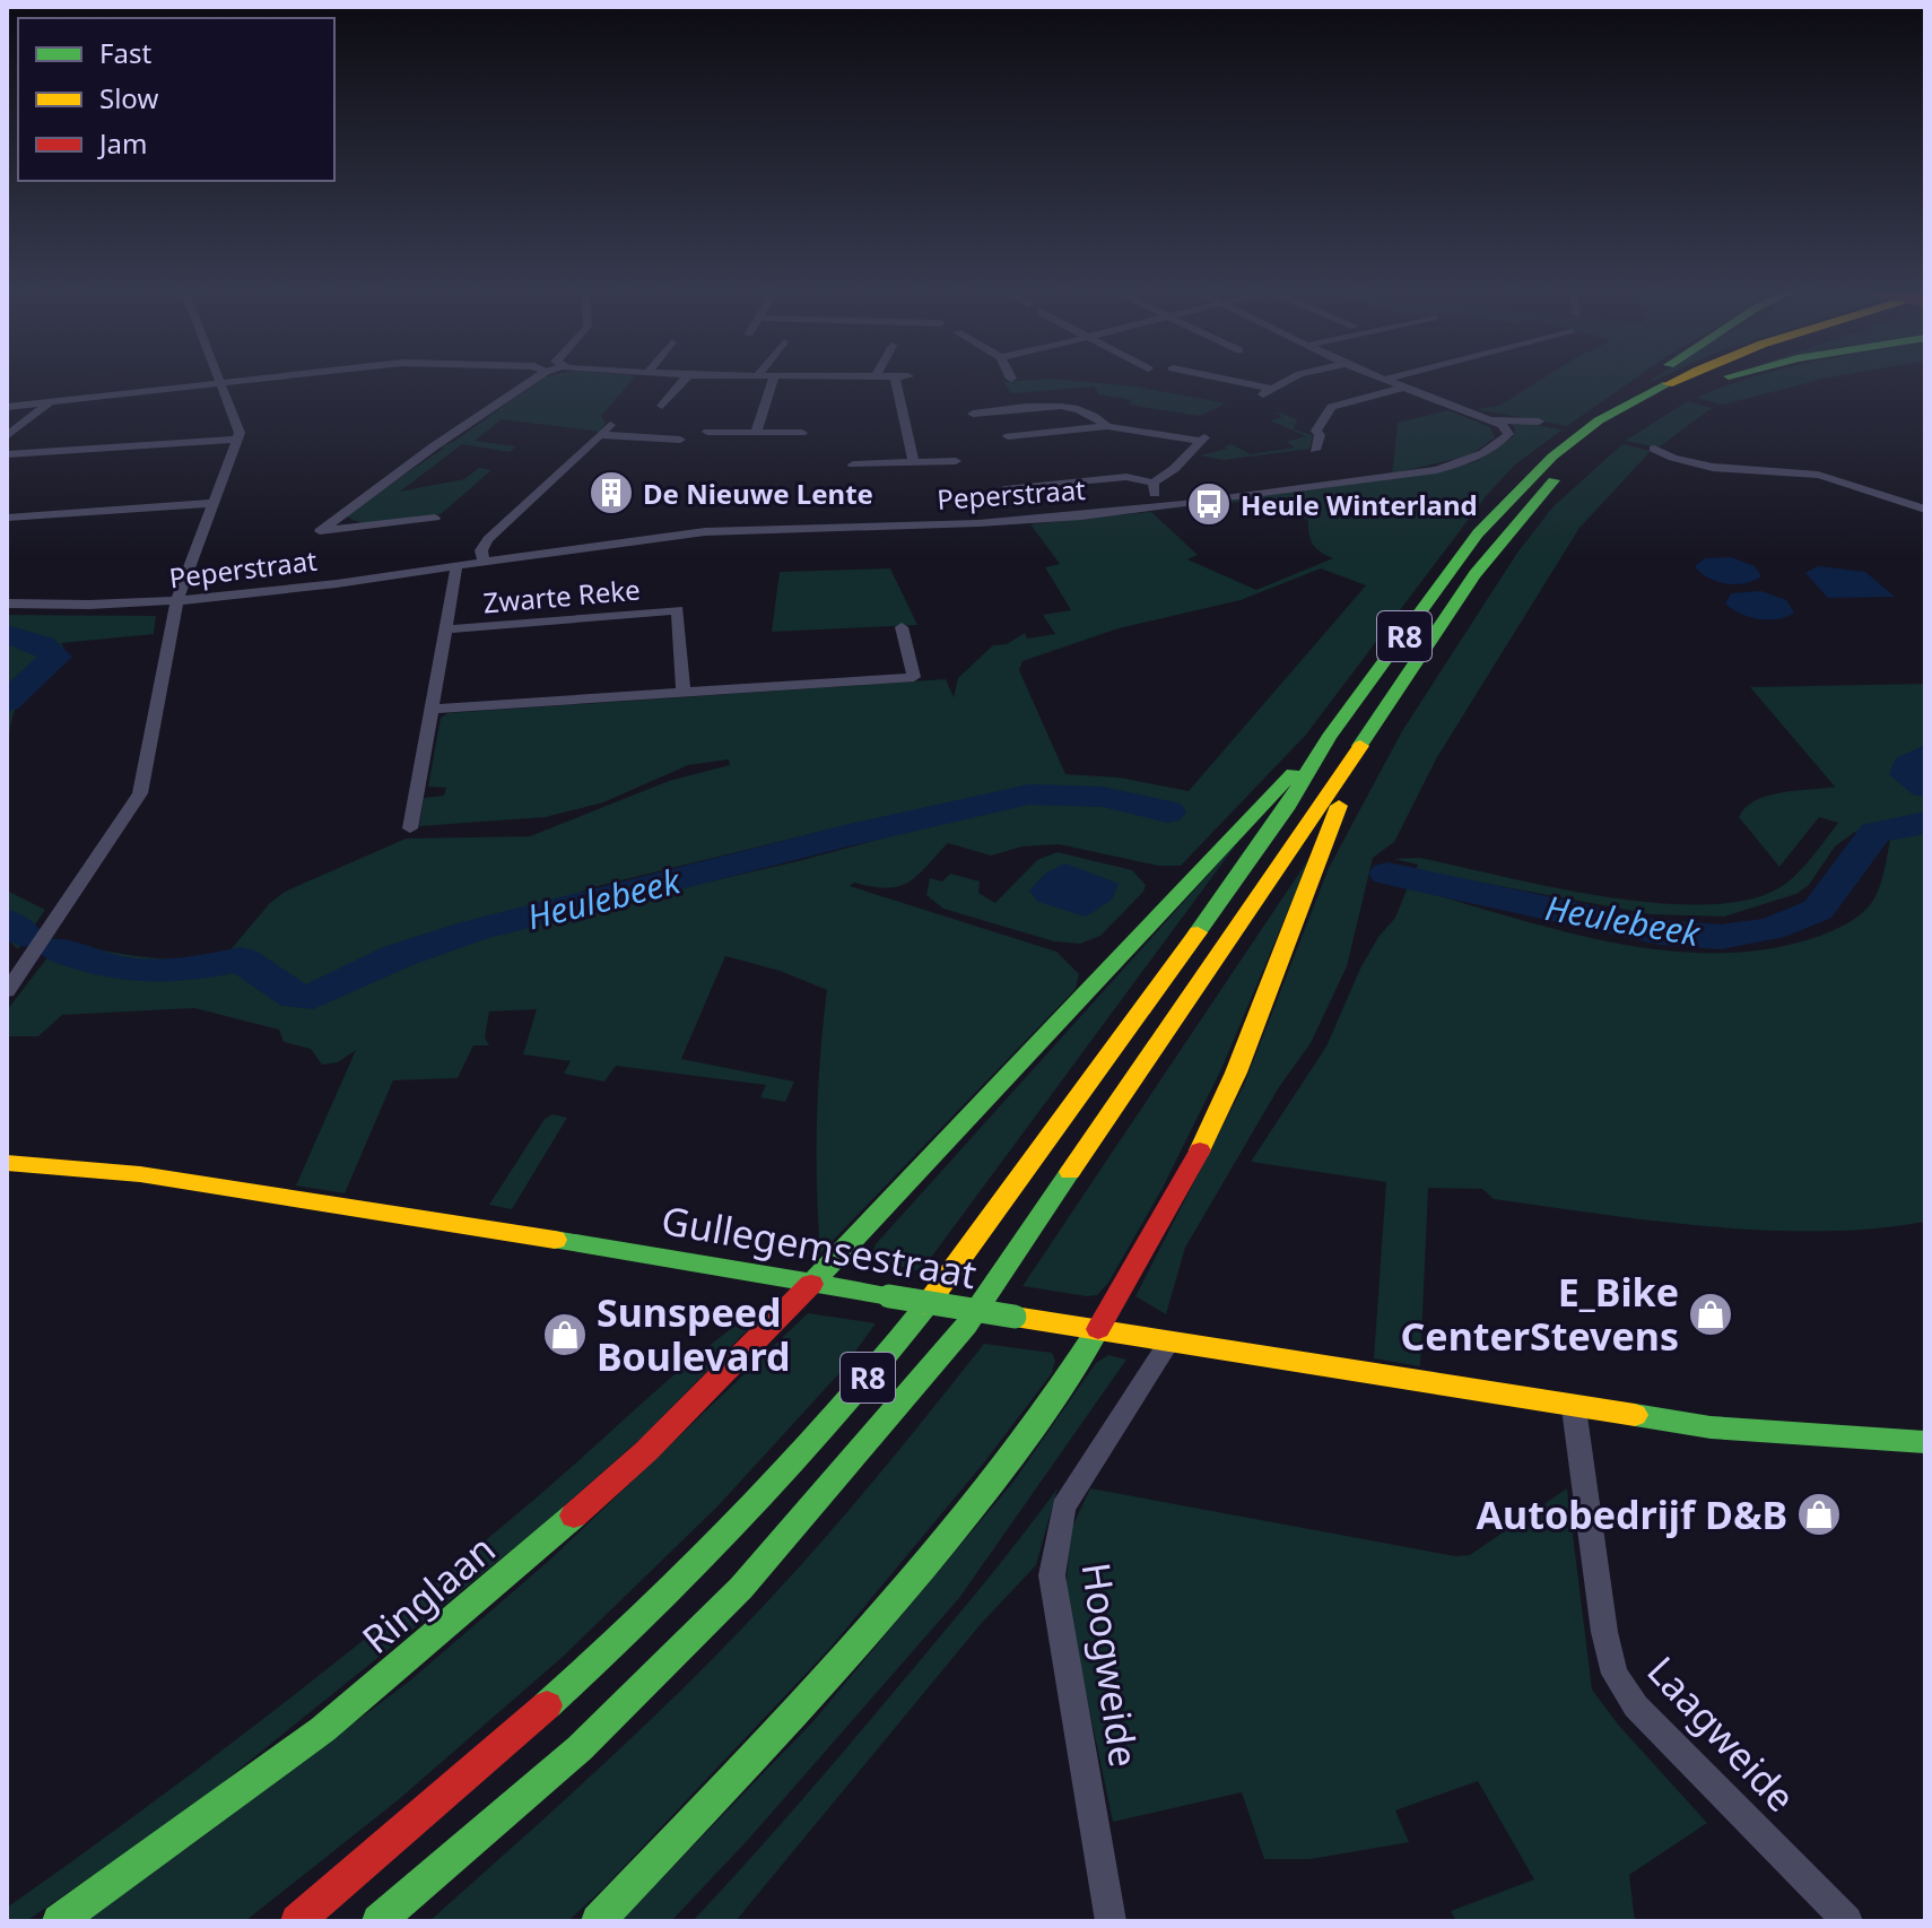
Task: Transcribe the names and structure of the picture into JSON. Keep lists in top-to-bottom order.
{
  "streets": {
    "main road": ["R8", "Gullegemsestraat", "Ringlaan"],
    "street": [
      "Peperstraat",
      "Zwarte Reke",
      "Hoogweide",
      "Laagweide"
    ]
  },
  "crossings": [
    ["Peperstraat", "Zwarte Reke"],
    ["R8", "Gullegemsestraat"],
    ["R8", "Ringlaan"],
    ["Gullegemsestraat", "Ringlaan"],
    ["Gullegemsestraat", "Hoogweide"],
    ["Gullegemsestraat", "Laagweide"]
  ],
  "water": ["Heulebeek"],
  "places": {
    "building": ["De Nieuwe Lente"],
    "bus stop": ["Heule Winterland"],
    "shop": ["E_Bike CenterStevens", "Sunspeed Boulevard", "Autobedrijf D&B"]
  },
  "legend": ["Fast", "Slow", "Jam"]
}
